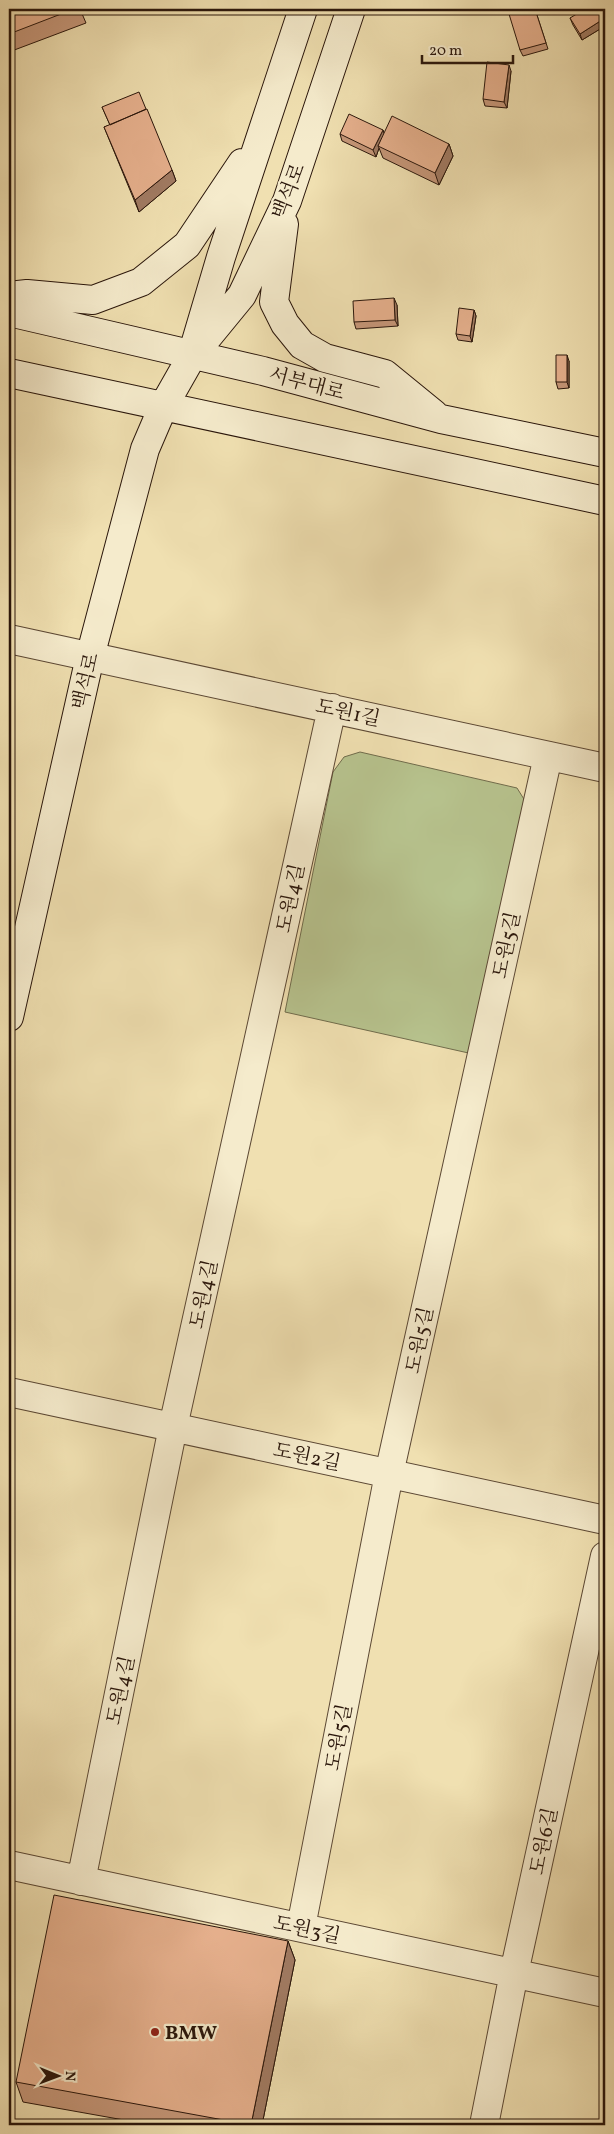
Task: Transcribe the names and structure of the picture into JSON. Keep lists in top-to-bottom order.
{
  "streets": {
    "street": [
      "백석로",
      "서부대로",
      "도원1길",
      "도원4길",
      "도원5길",
      "도원2길",
      "도원6길",
      "도원3길"
    ]
  },
  "crossings": [
    ["백석로", "서부대로"],
    ["백석로", "도원1길"],
    ["도원1길", "도원4길"],
    ["도원1길", "도원5길"],
    ["도원4길", "도원2길"],
    ["도원4길", "도원3길"],
    ["도원5길", "도원2길"],
    ["도원5길", "도원3길"],
    ["도원6길", "도원3길"]
  ],
  "places": ["BMW"],
  "scale_bar": "20 m",
  "north": "right"
}
